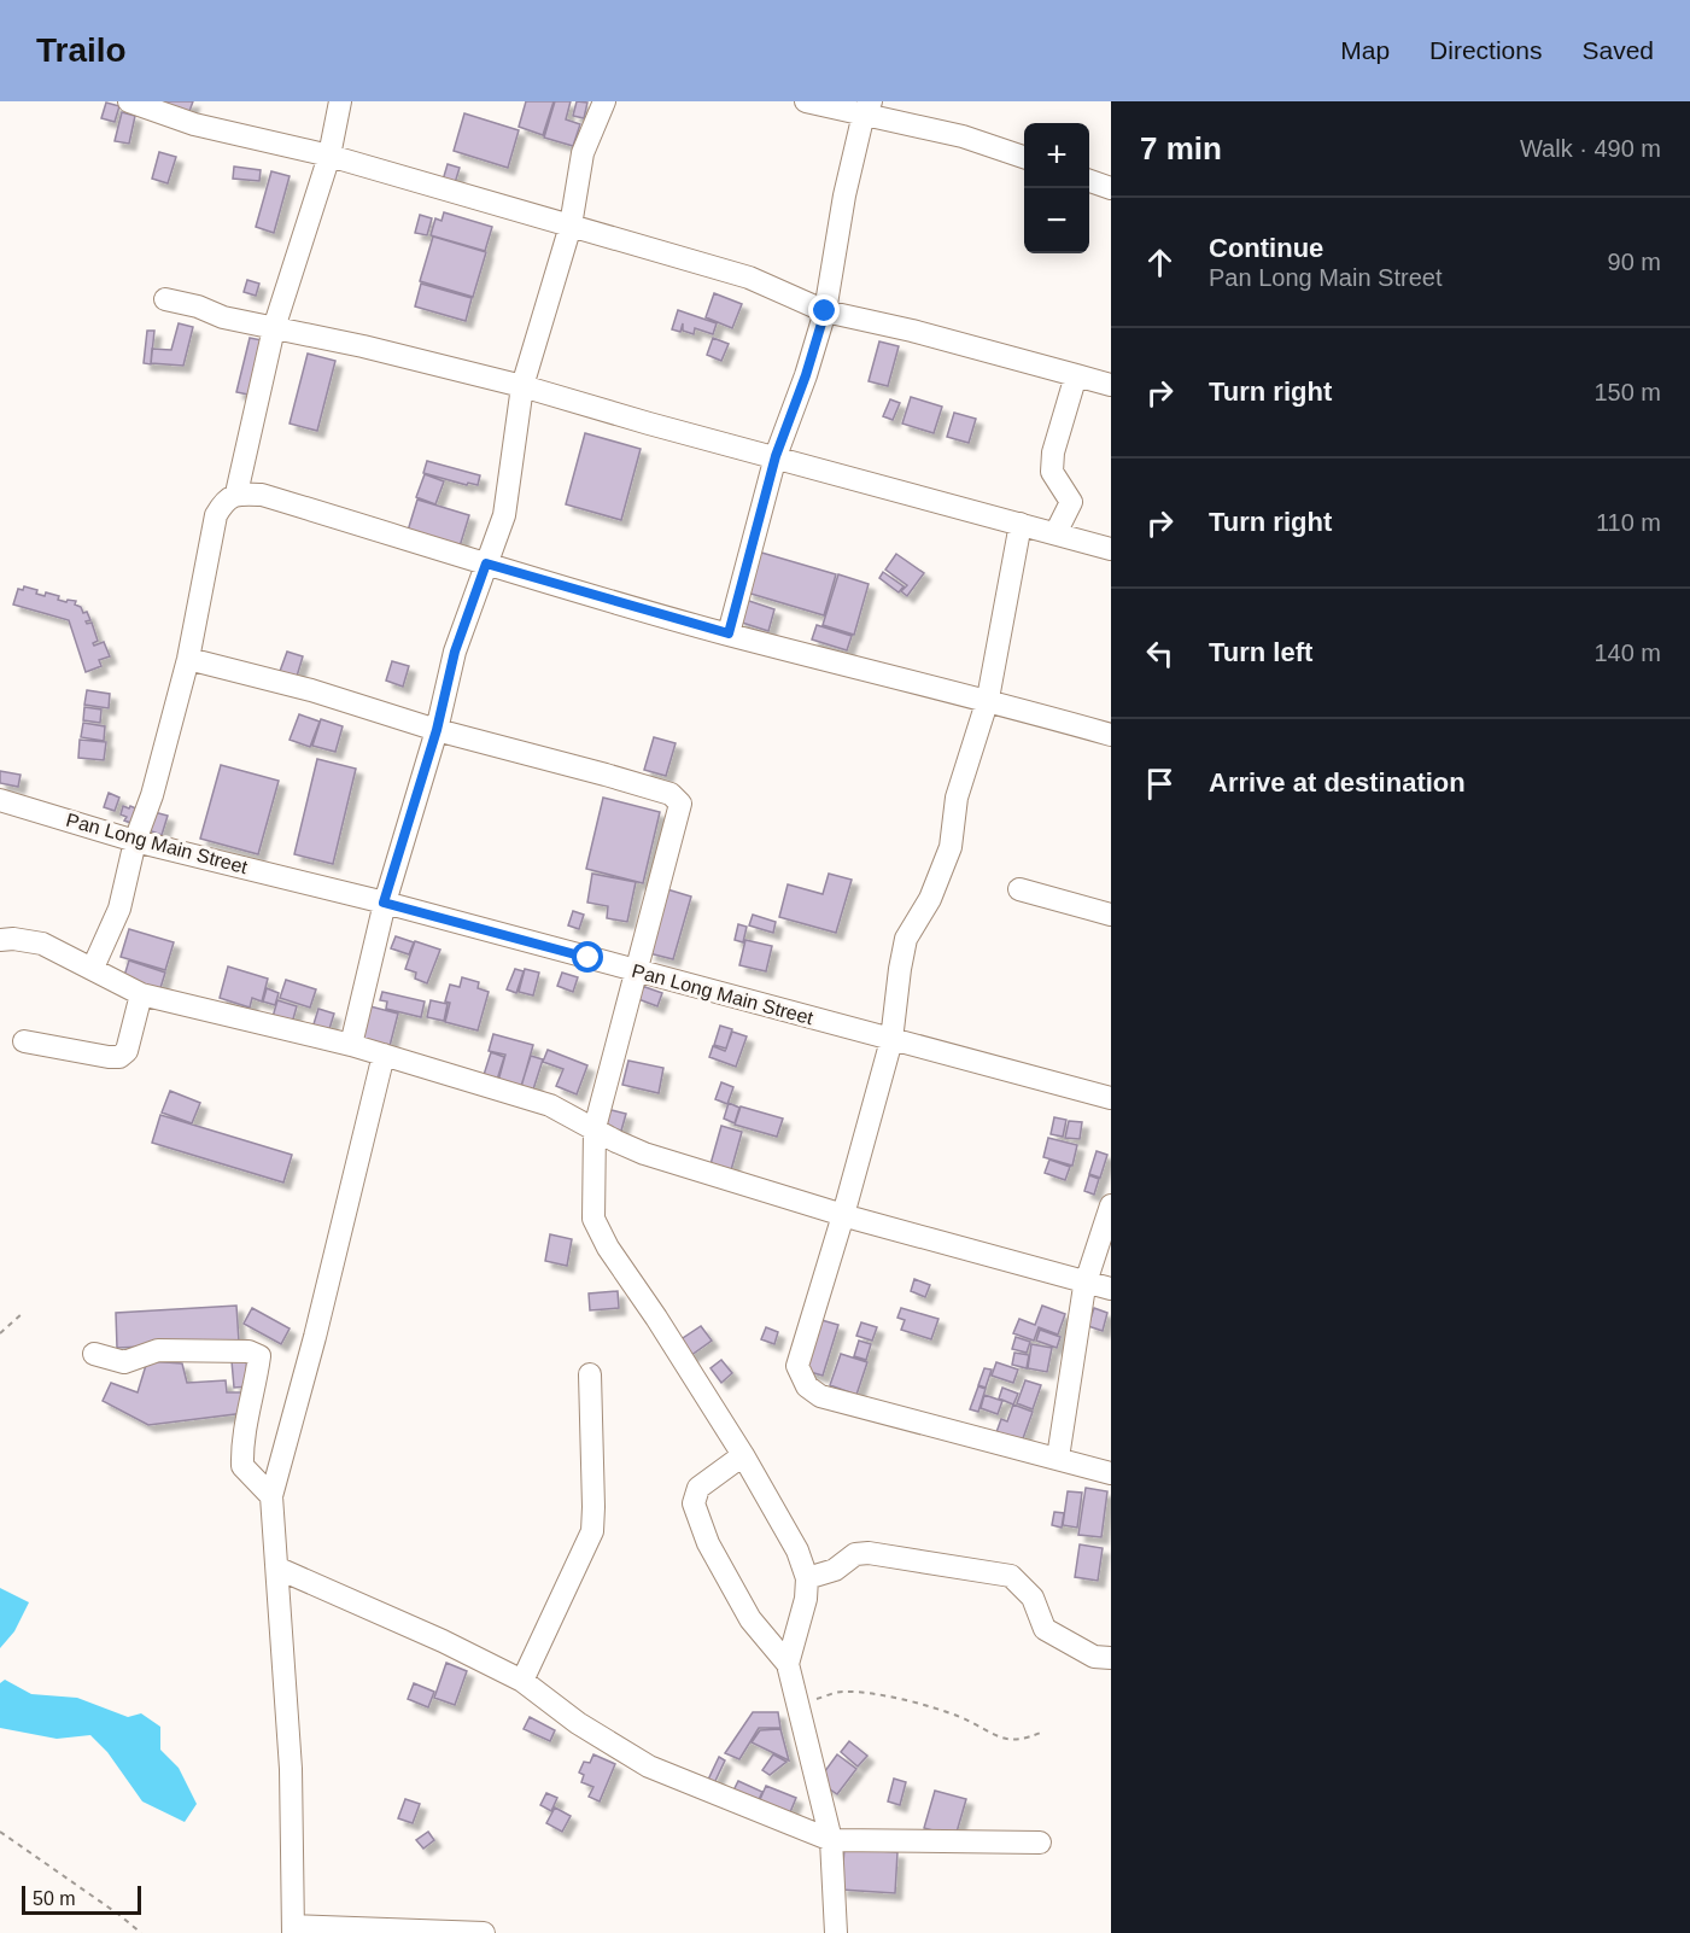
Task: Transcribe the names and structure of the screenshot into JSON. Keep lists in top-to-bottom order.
{
  "streets": {
    "street": ["Pan Long Main Street"]
  },
  "scale_bar": "50 m",
  "page": {
    "header": "Trailo",
    "nav": ["Map", "Directions", "Saved"],
    "heading": ["7 min", "Walk · 490 m"],
    "map_buttons": ["+", "−"],
    "list": [
      ["Continue", "Pan Long Main Street", "90 m"],
      ["Turn right", "150 m"],
      ["Turn right", "110 m"],
      ["Turn left", "140 m"],
      "Arrive at destination"
    ],
    "scale": "50 m"
  }
}
